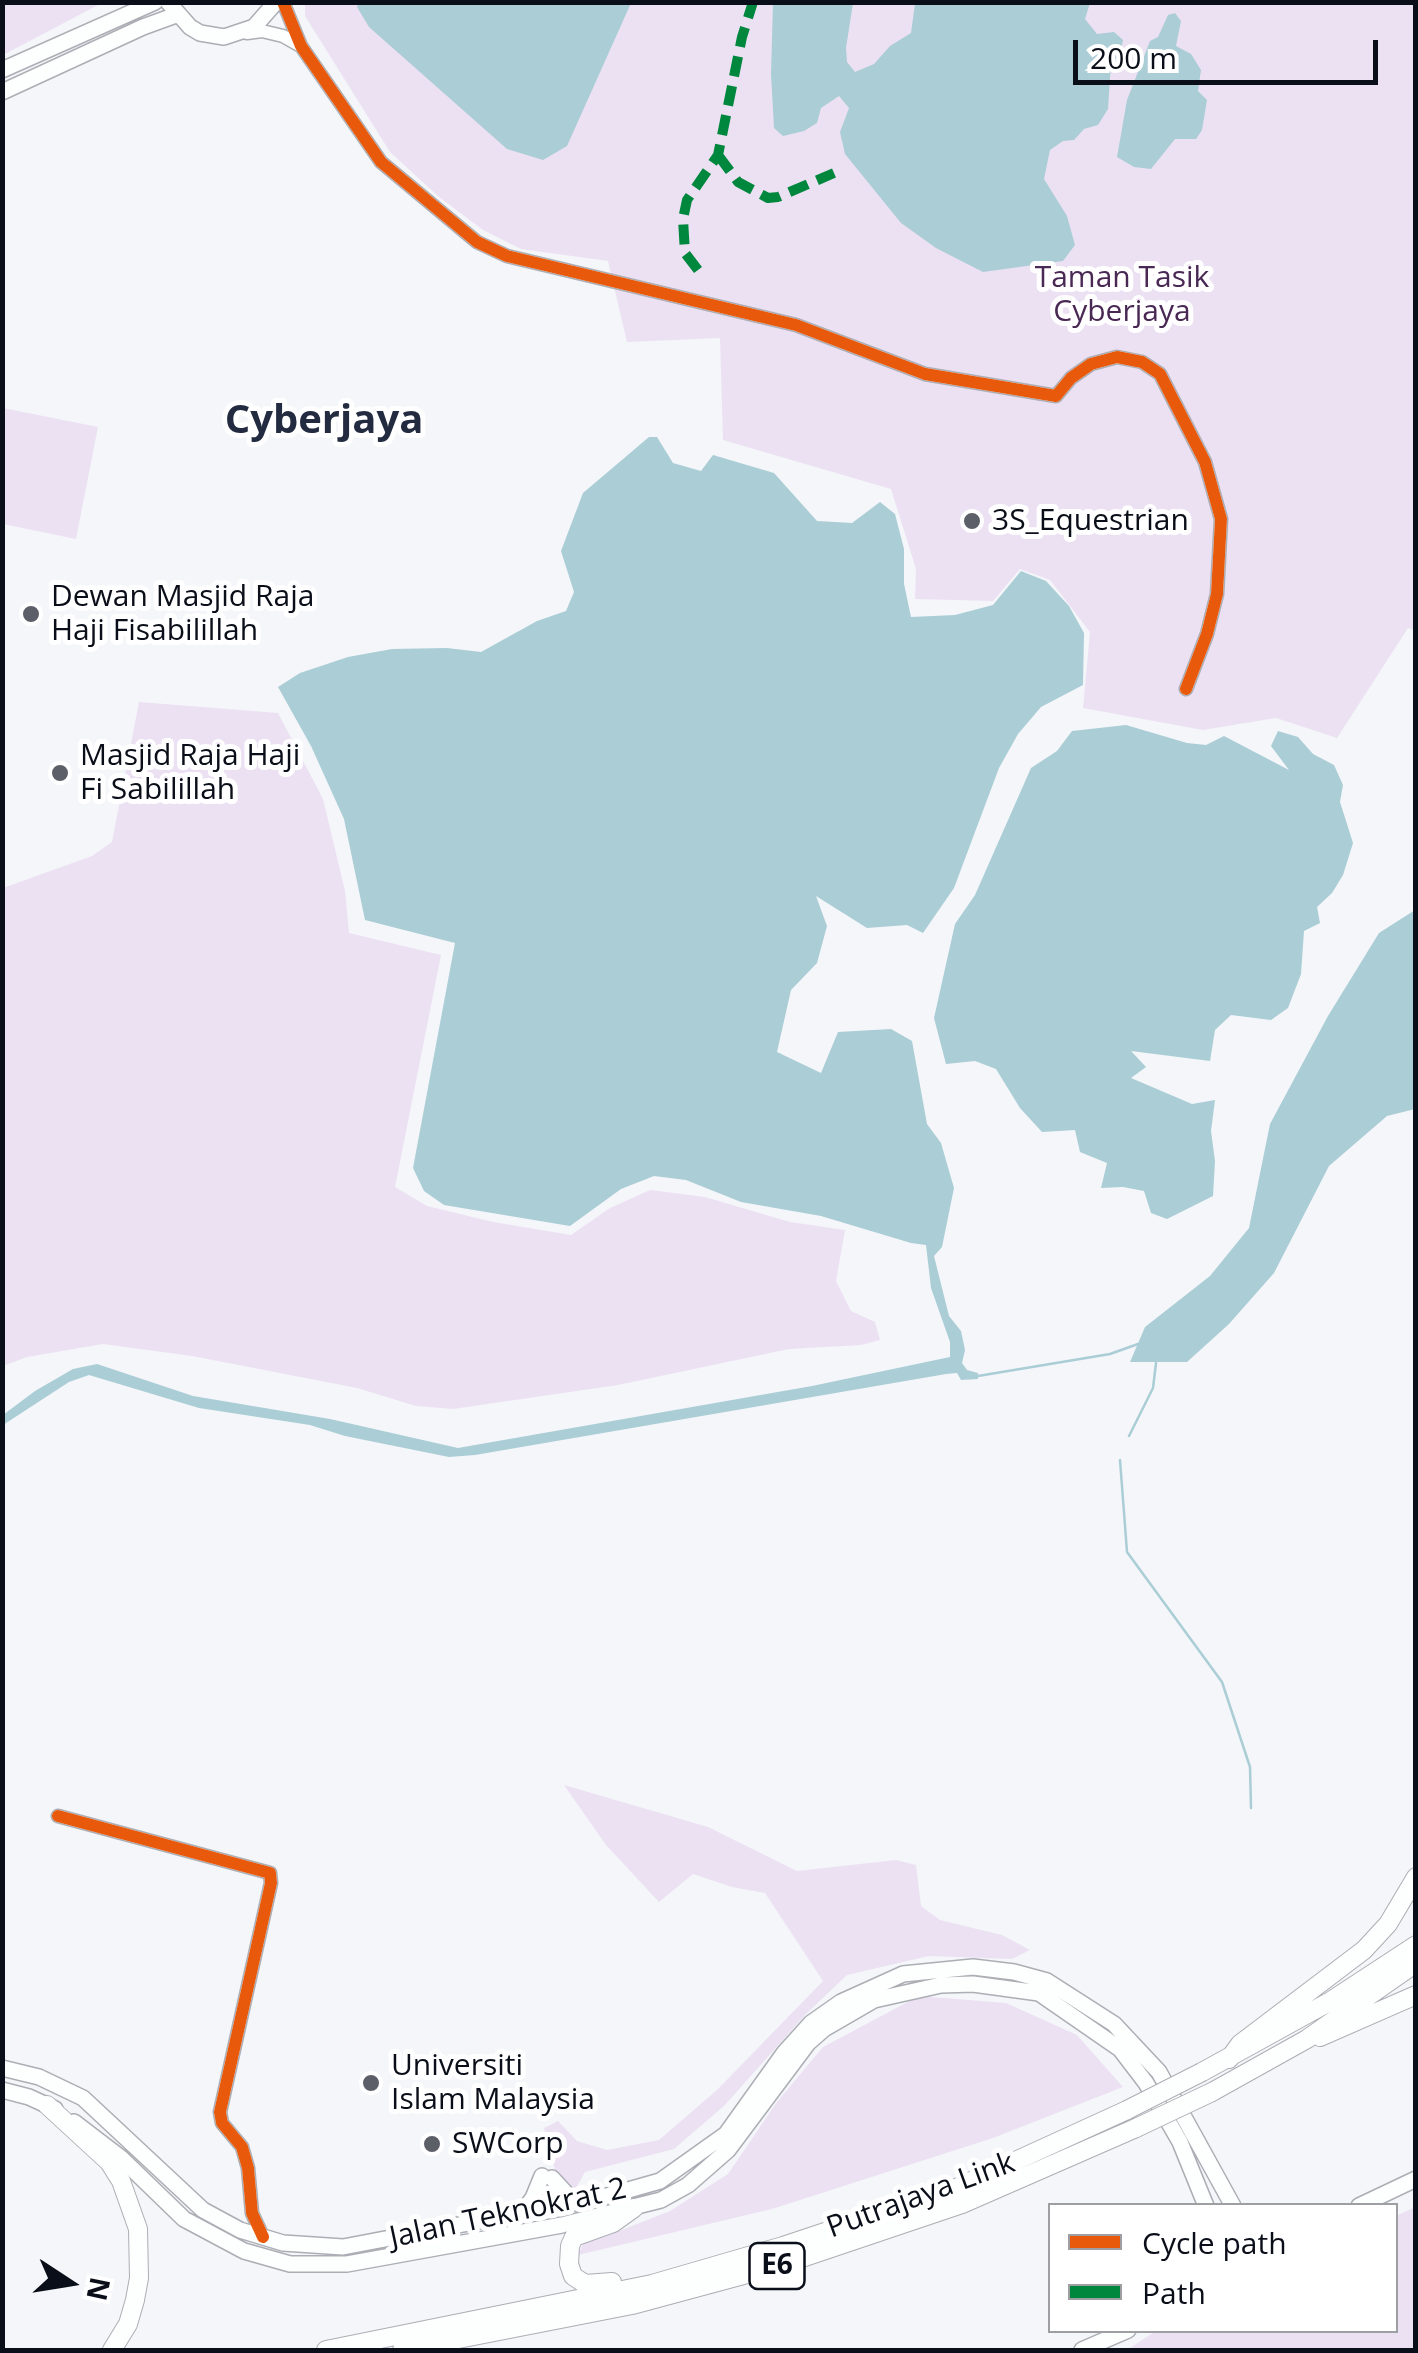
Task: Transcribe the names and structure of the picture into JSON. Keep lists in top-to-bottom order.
{
  "streets": {
    "highway": ["Putrajaya Link", "E6"],
    "main road": ["Jalan Teknokrat 2"]
  },
  "districts": ["Cyberjaya"],
  "parks": ["Taman Tasik Cyberjaya"],
  "places": [
    "3S_Equestrian",
    "Dewan Masjid Raja Haji Fisabilillah",
    "Masjid Raja Haji Fi Sabilillah",
    "Universiti Islam Malaysia",
    "SWCorp"
  ],
  "legend": ["Cycle path", "Path"],
  "scale_bar": "200 m",
  "north": "right"
}
